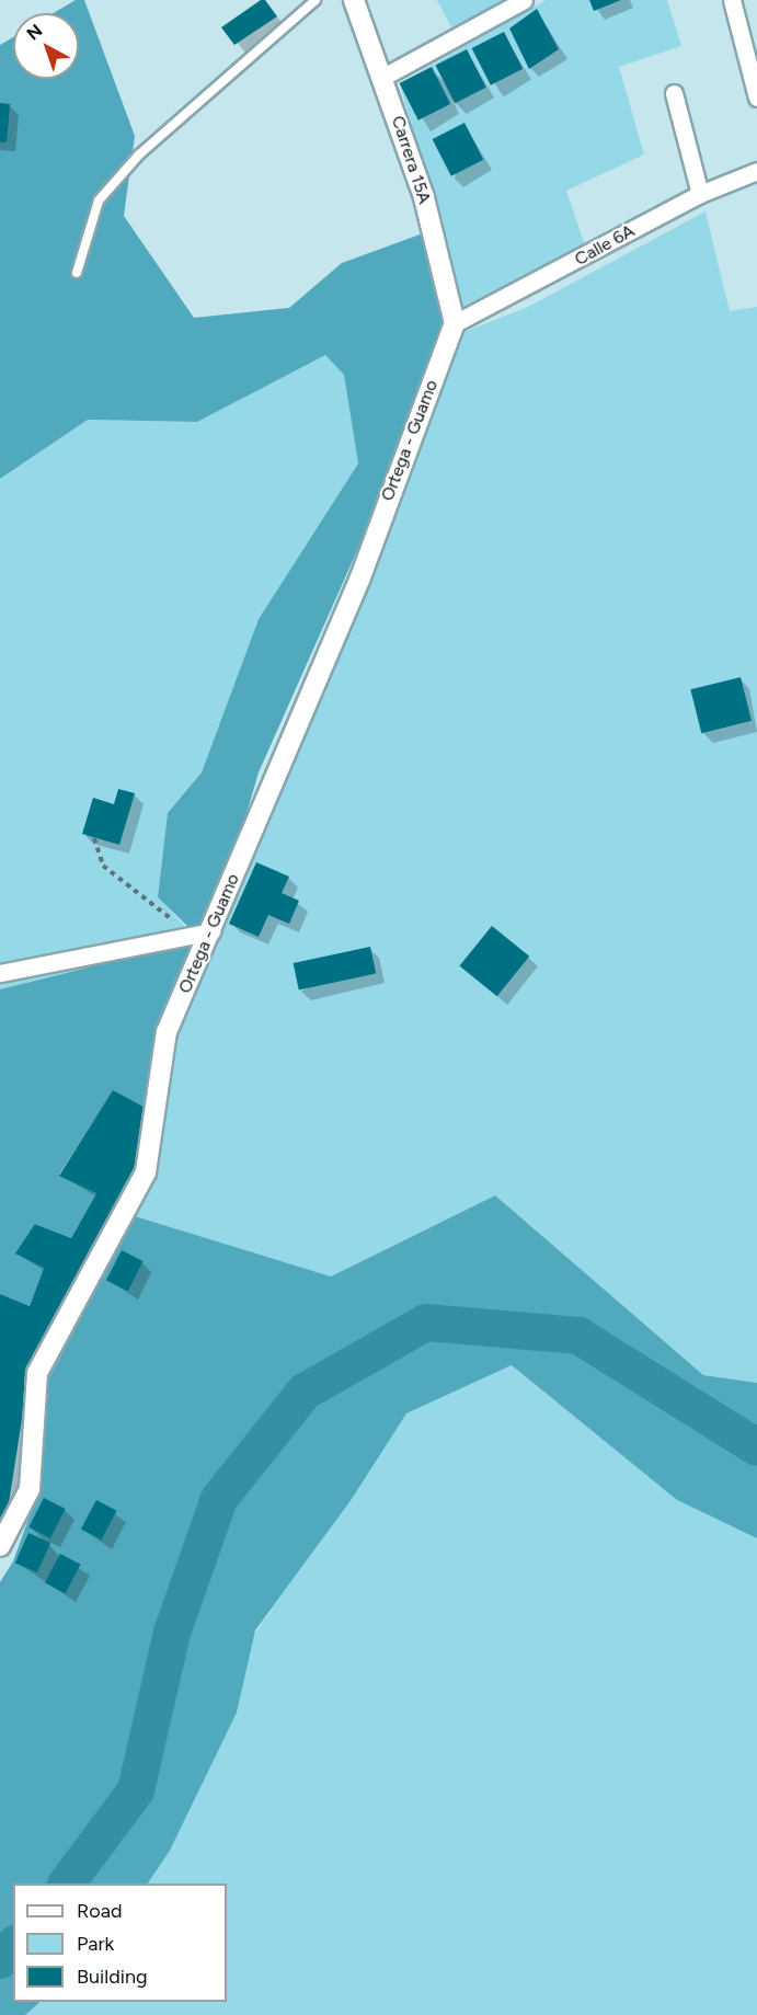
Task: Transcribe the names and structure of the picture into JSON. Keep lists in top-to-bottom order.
{
  "streets": {
    "street": ["Carrera 15A", "Calle 6A", "Ortega - Guamo"]
  },
  "crossings": [
    ["Carrera 15A", "Calle 6A"],
    ["Carrera 15A", "Ortega - Guamo"],
    ["Calle 6A", "Ortega - Guamo"]
  ],
  "legend": ["Road", "Park", "Building"],
  "north": "top left"
}
